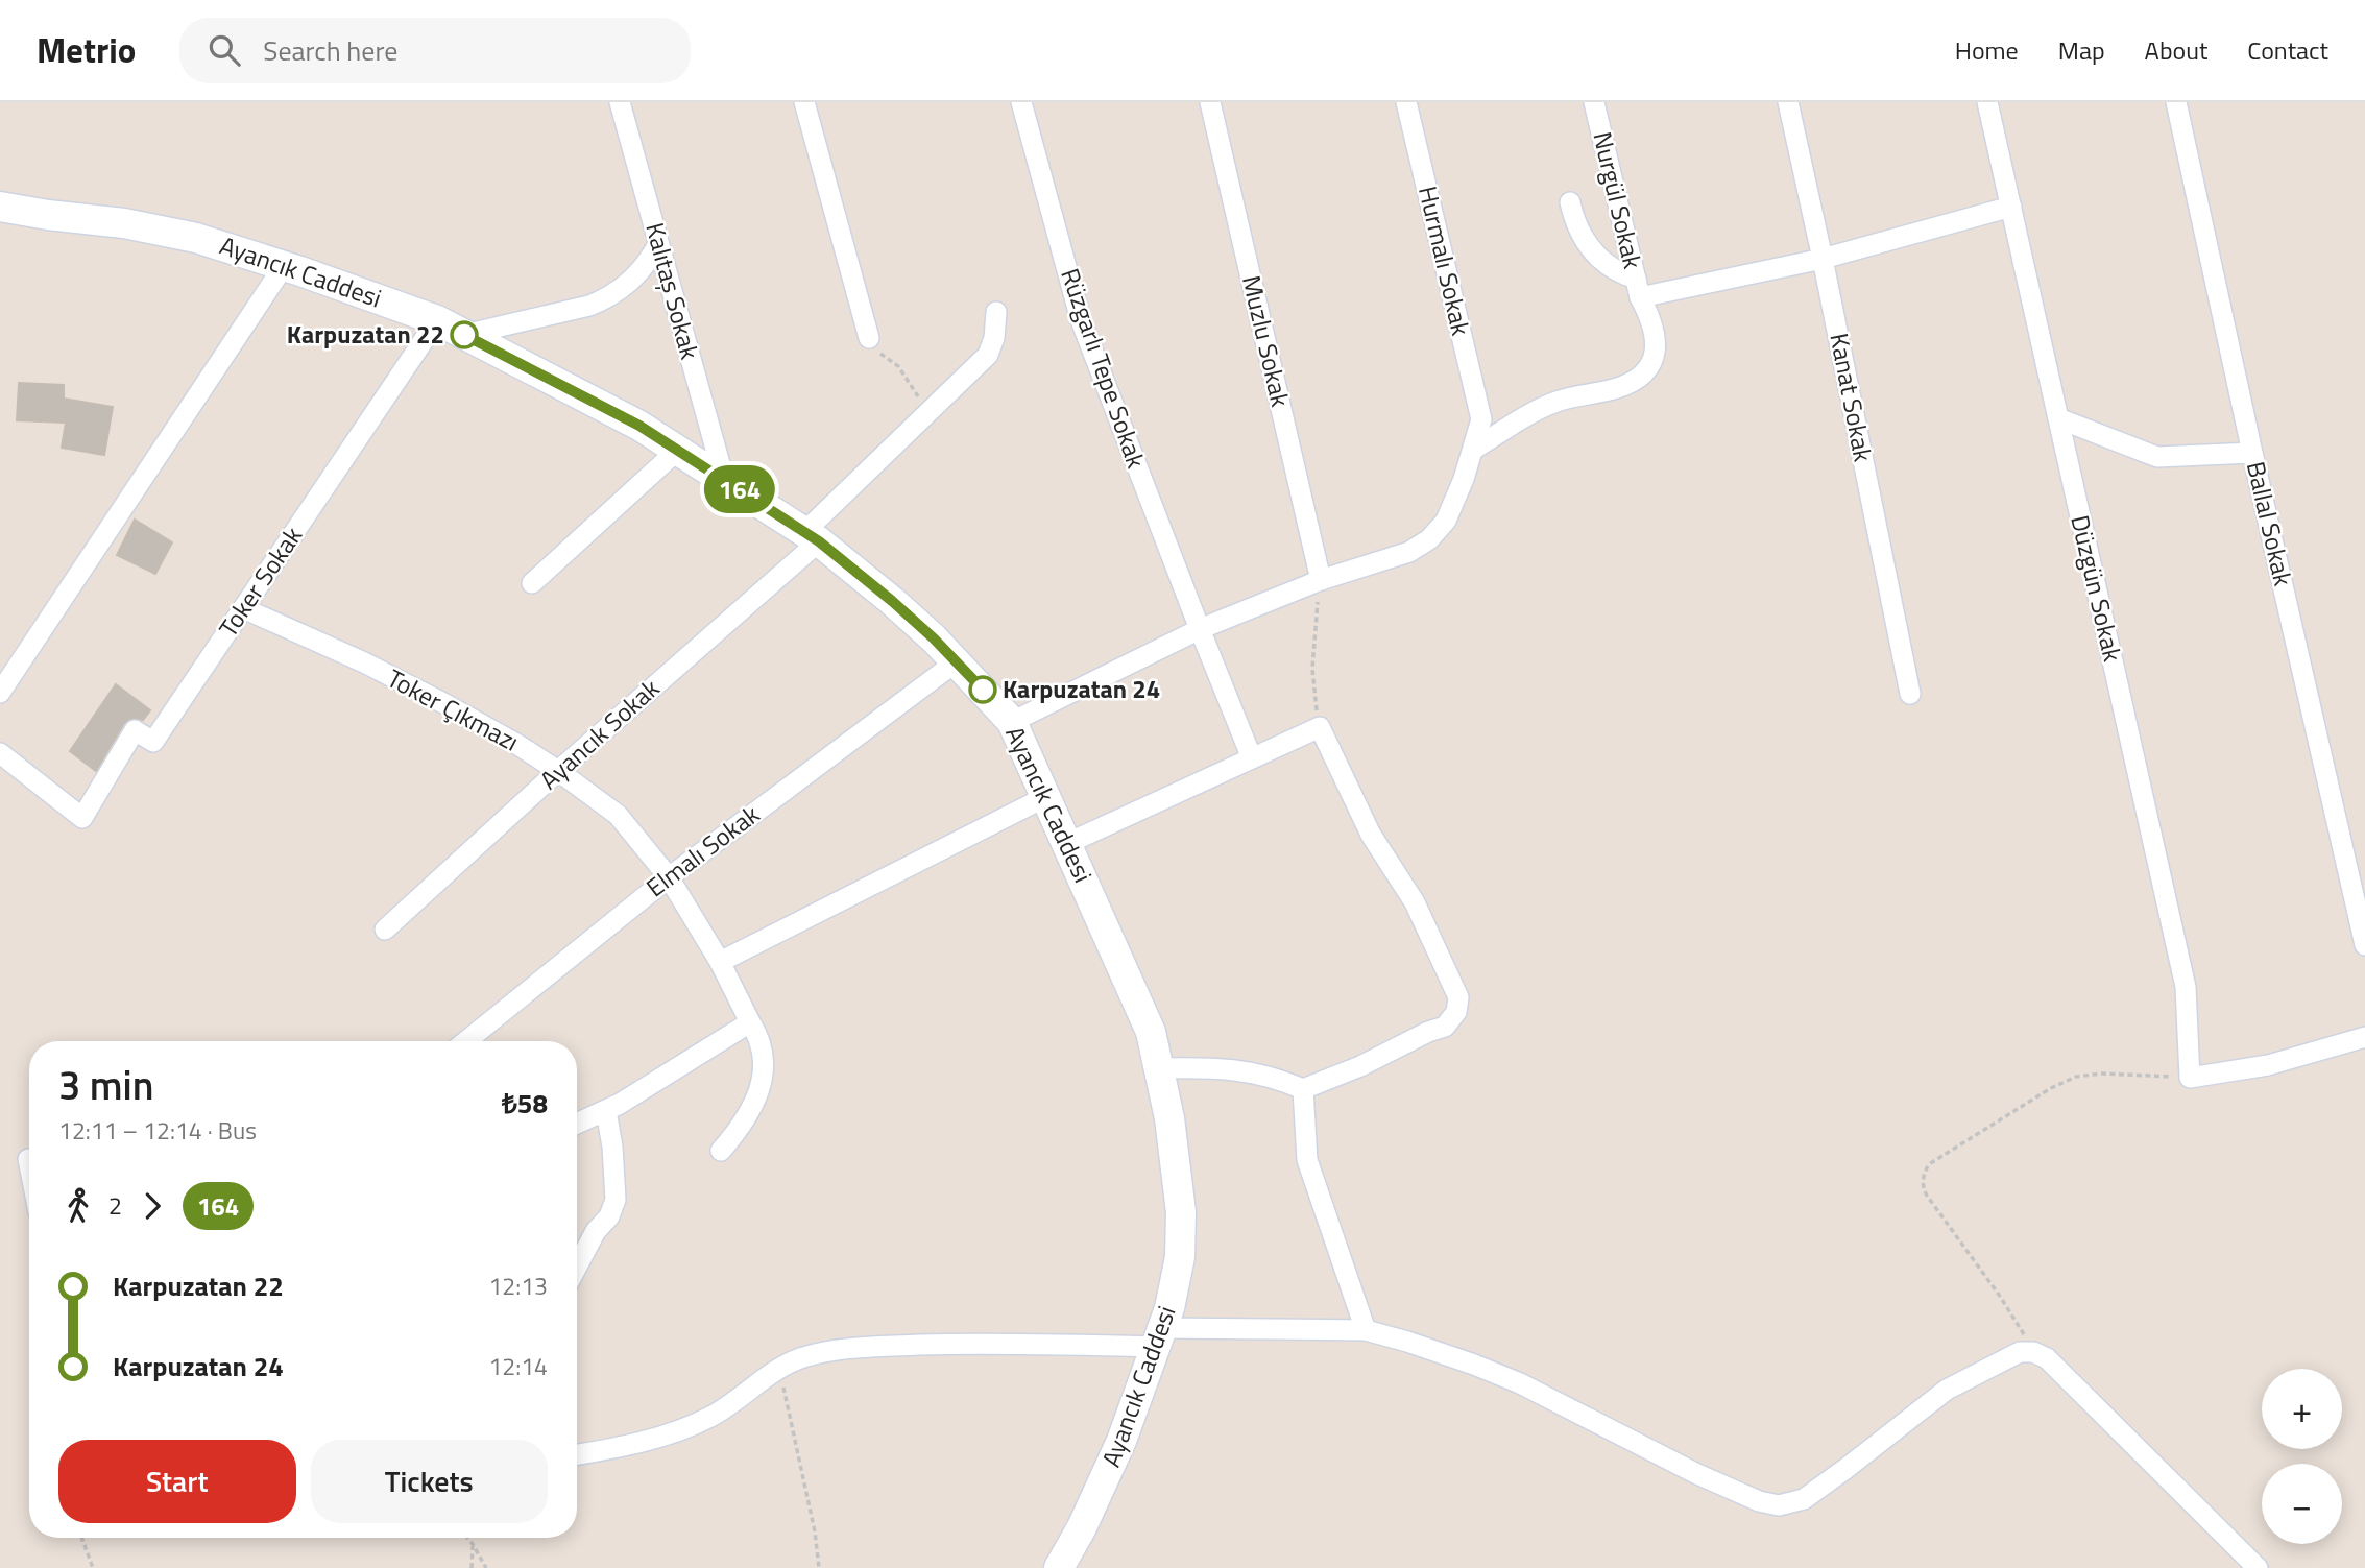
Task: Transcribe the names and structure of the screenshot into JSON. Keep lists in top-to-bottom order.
{
  "streets": {
    "street": [
      "Nurgül Sokak",
      "Hurmalı Sokak",
      "Ayancık Caddesi",
      "Kalıtaş Sokak",
      "Muzlu Sokak",
      "Rüzgarlı Tepe Sokak",
      "Kanat Sokak",
      "Ballal Sokak",
      "Toker Sokak",
      "Düzgün Sokak",
      "Toker Çıkmazı",
      "Ayancık Sokak",
      "Elmalı Sokak"
    ]
  },
  "crossings": [
    ["Nurgül Sokak", "Hurmalı Sokak"],
    ["Ayancık Caddesi", "Kalıtaş Sokak"],
    ["Ayancık Caddesi", "Toker Sokak"],
    ["Ayancık Caddesi", "Ayancık Sokak"],
    ["Ayancık Caddesi", "Elmalı Sokak"],
    ["Toker Sokak", "Toker Çıkmazı"],
    ["Toker Çıkmazı", "Ayancık Sokak"],
    ["Toker Çıkmazı", "Elmalı Sokak"]
  ],
  "places": ["Karpuzatan 22", "Karpuzatan 24"],
  "lines": ["bus line 164"],
  "page": {
    "header": "Metrio",
    "search": "Search here",
    "nav": [
      "Home",
      "Map",
      "About",
      "Contact"
    ],
    "on_map": "164",
    "heading": ["3 min", "12:11 – 12:14 · Bus", "₺58"],
    "legs": ["2", "164"],
    "list": [
      {
        "name": "Karpuzatan 22",
        "value": "12:13"
      },
      {
        "name": "Karpuzatan 24",
        "value": "12:14"
      }
    ],
    "map_buttons": ["+", "−"],
    "buttons": ["Start", "Tickets"]
  }
}
